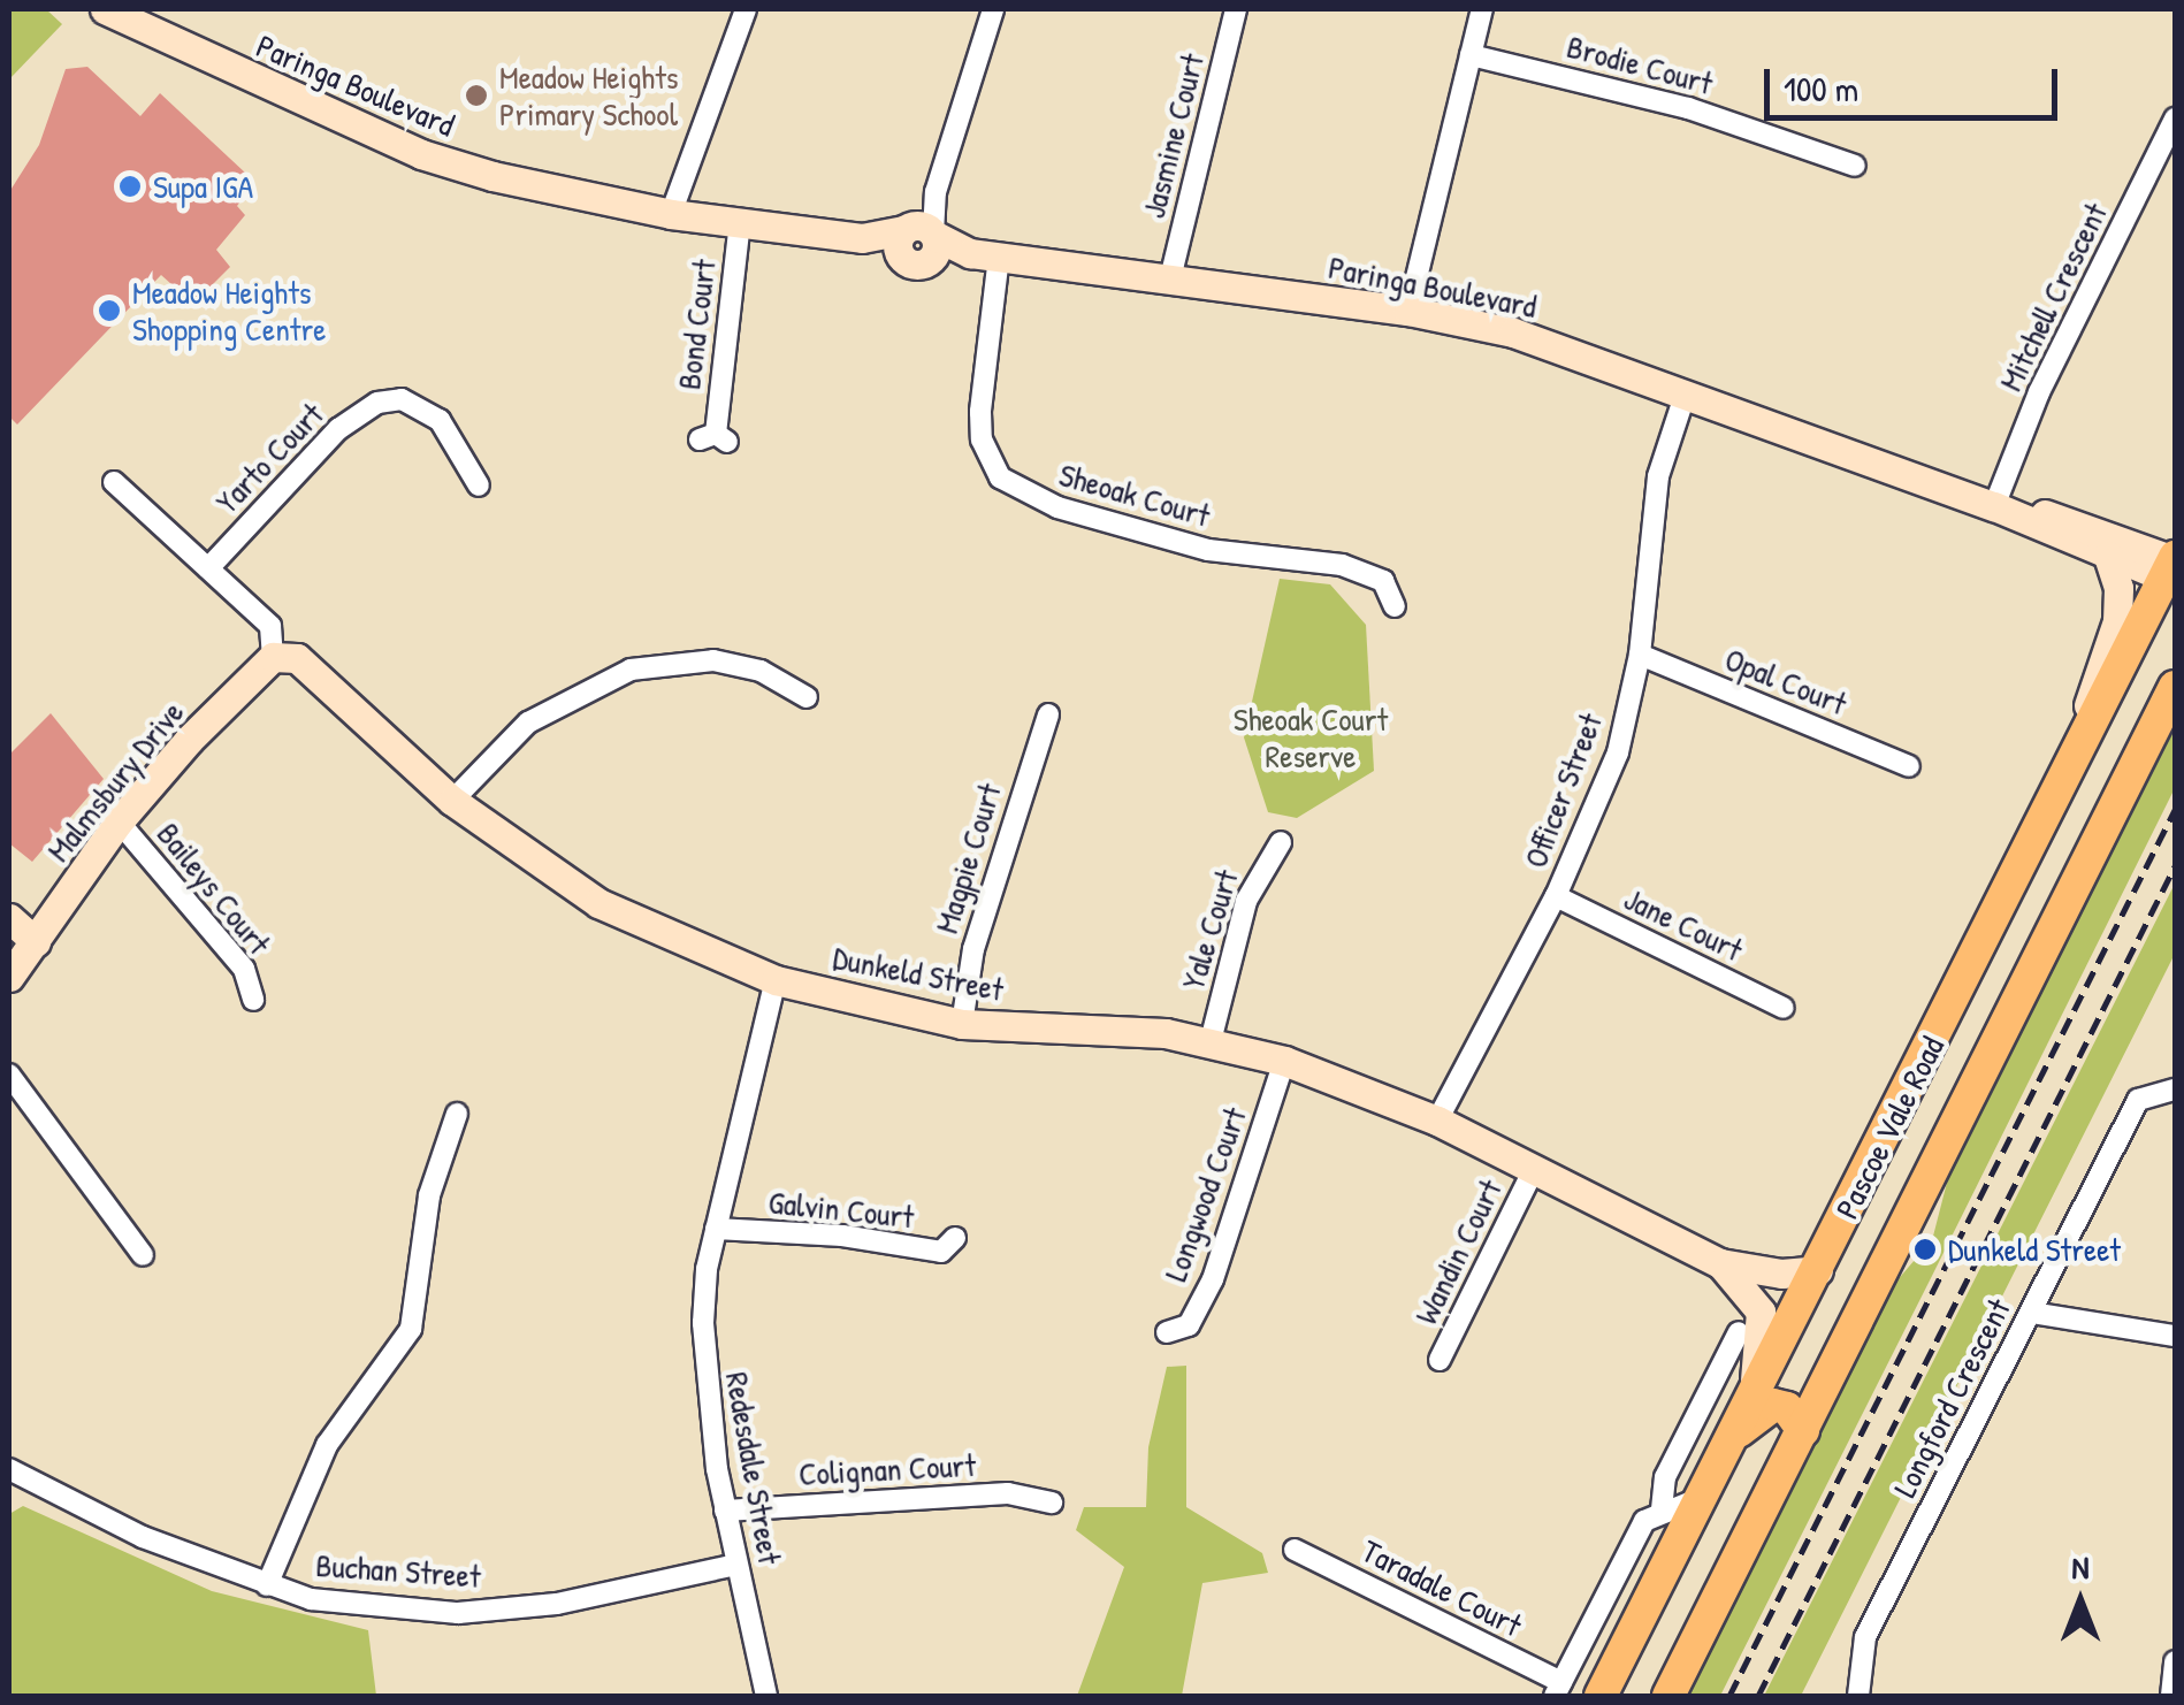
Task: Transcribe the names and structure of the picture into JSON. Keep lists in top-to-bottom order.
{
  "streets": {
    "main road": ["Pascoe Vale Road"],
    "street": [
      "Brodie Court",
      "Paringa Boulevard",
      "Jasmine Court",
      "Mitchell Crescent",
      "Bond Court",
      "Yarto Court",
      "Sheoak Court",
      "Opal Court",
      "Malmsbury Drive",
      "Officer Street",
      "Magpie Court",
      "Baileys Court",
      "Jane Court",
      "Yale Court",
      "Dunkeld Street",
      "Longwood Court",
      "Galvin Court",
      "Wandin Court",
      "Longford Crescent",
      "Redesdale Street",
      "Colignan Court",
      "Buchan Street",
      "Taradale Court"
    ]
  },
  "crossings": [
    ["Paringa Boulevard", "Jasmine Court"],
    ["Paringa Boulevard", "Mitchell Crescent"],
    ["Paringa Boulevard", "Bond Court"],
    ["Paringa Boulevard", "Sheoak Court"],
    ["Paringa Boulevard", "Officer Street"],
    ["Paringa Boulevard", "Pascoe Vale Road"],
    ["Yarto Court", "Dunkeld Street"],
    ["Opal Court", "Officer Street"],
    ["Malmsbury Drive", "Baileys Court"],
    ["Malmsbury Drive", "Dunkeld Street"],
    ["Officer Street", "Jane Court"],
    ["Officer Street", "Dunkeld Street"],
    ["Magpie Court", "Dunkeld Street"],
    ["Yale Court", "Dunkeld Street"],
    ["Dunkeld Street", "Pascoe Vale Road"],
    ["Dunkeld Street", "Longwood Court"],
    ["Dunkeld Street", "Wandin Court"],
    ["Dunkeld Street", "Redesdale Street"],
    ["Galvin Court", "Redesdale Street"],
    ["Redesdale Street", "Colignan Court"],
    ["Redesdale Street", "Buchan Street"]
  ],
  "parks": ["Sheoak Court Reserve"],
  "places": [
    "Meadow Heights Primary School",
    "Supa IGA",
    "Meadow Heights Shopping Centre",
    "Dunkeld Street"
  ],
  "scale_bar": "100 m",
  "north": "top"
}
